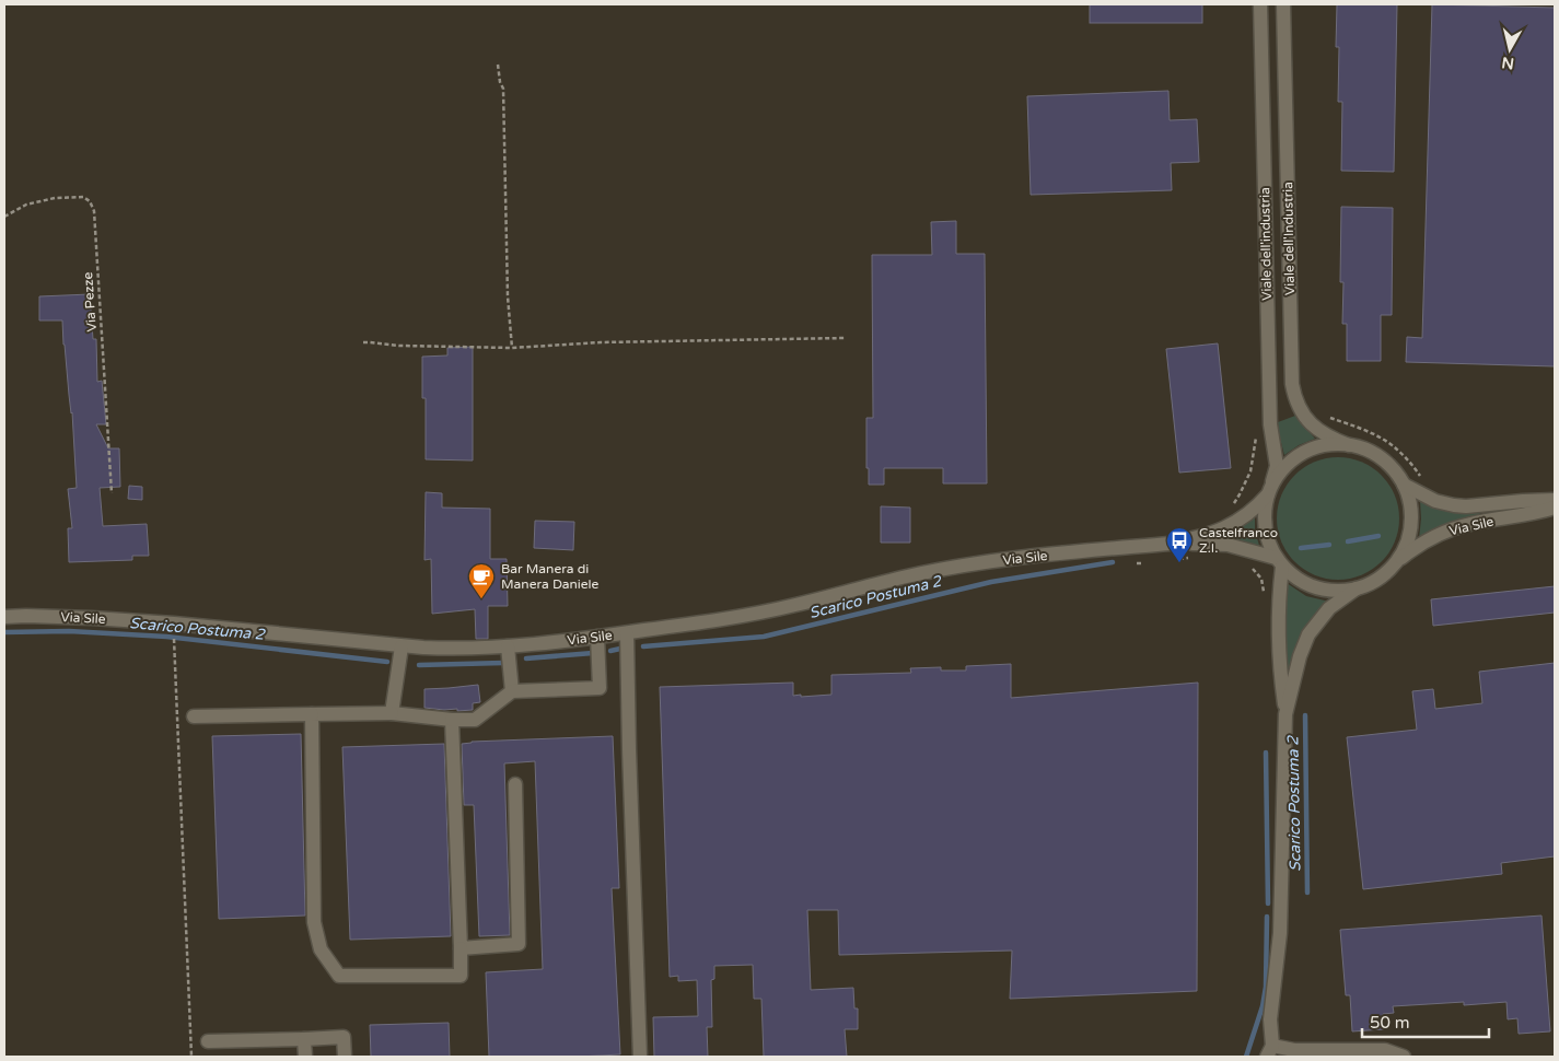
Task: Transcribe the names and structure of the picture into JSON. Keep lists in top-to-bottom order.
{
  "streets": {
    "street": ["Viale dell'Industria", "Viale dell'industria", "Via Sile"],
    "path": ["Via Pezze"]
  },
  "crossings": [
    ["Viale dell'Industria", "Viale dell'industria"],
    ["Viale dell'Industria", "Via Sile"],
    ["Viale dell'industria", "Via Sile"]
  ],
  "water": ["Scarico Postuma 2"],
  "places": {
    "bus stop": ["Castelfranco Z.I."],
    "cafe": ["Bar Manera di Manera Daniele"]
  },
  "scale_bar": "50 m",
  "north": "bottom"
}
